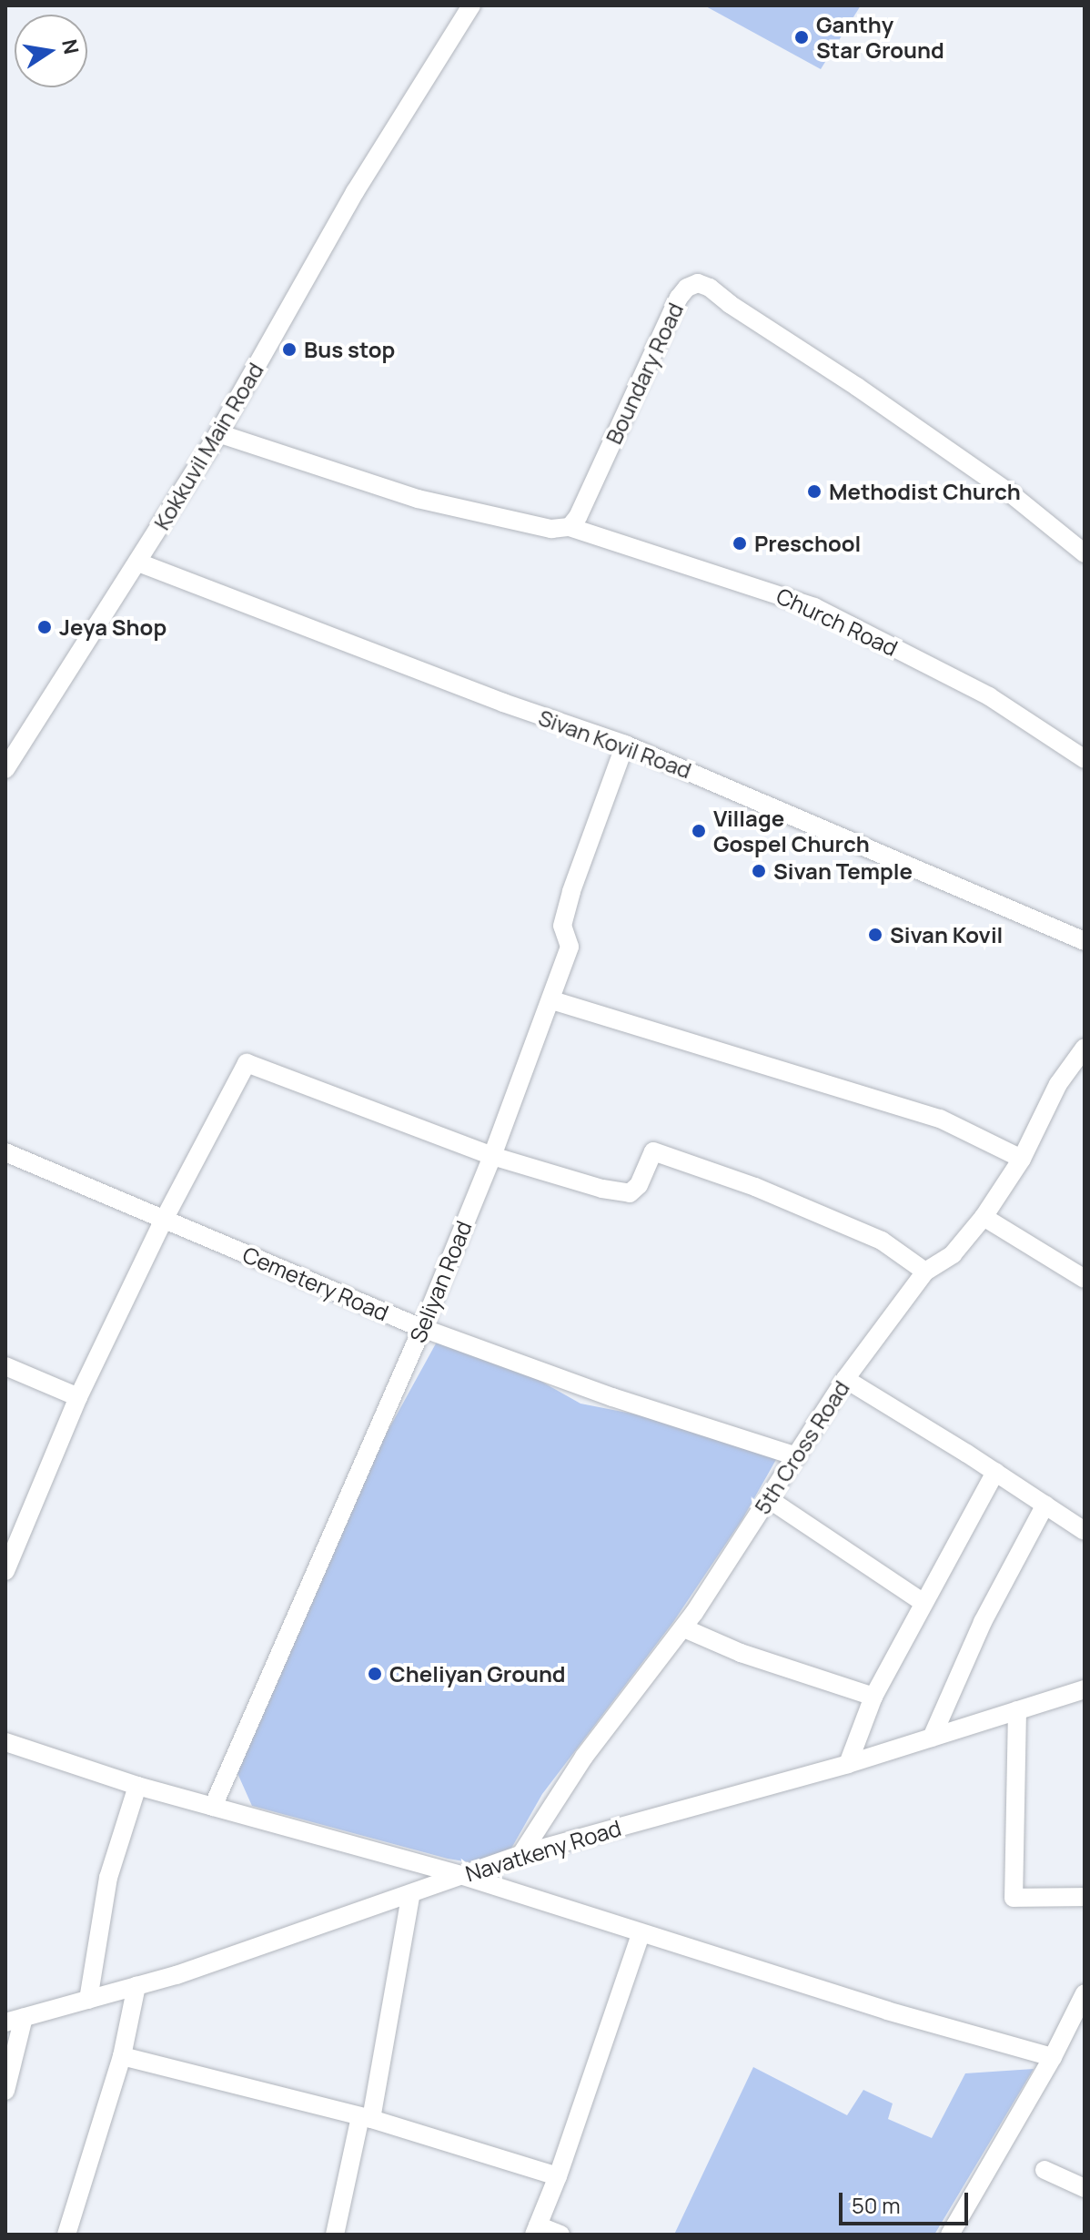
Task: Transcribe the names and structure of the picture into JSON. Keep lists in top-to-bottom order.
{
  "streets": {
    "street": [
      "Boundary Road",
      "Kokkuvil Main Road",
      "Church Road",
      "Sivan Kovil Road",
      "Seliyan Road",
      "Cemetery Road",
      "5th Cross Road",
      "Navatkeny Road"
    ]
  },
  "crossings": [
    ["Boundary Road", "Church Road"],
    ["Kokkuvil Main Road", "Sivan Kovil Road"],
    ["Sivan Kovil Road", "Seliyan Road"],
    ["Seliyan Road", "Cemetery Road"],
    ["Cemetery Road", "5th Cross Road"],
    ["5th Cross Road", "Navatkeny Road"]
  ],
  "places": [
    "Ganthy Star Ground",
    "Bus stop",
    "Methodist Church",
    "Preschool",
    "Jeya Shop",
    "Village Gospel Church",
    "Sivan Temple",
    "Sivan Kovil",
    "Cheliyan Ground"
  ],
  "scale_bar": "50 m",
  "north": "right"
}
